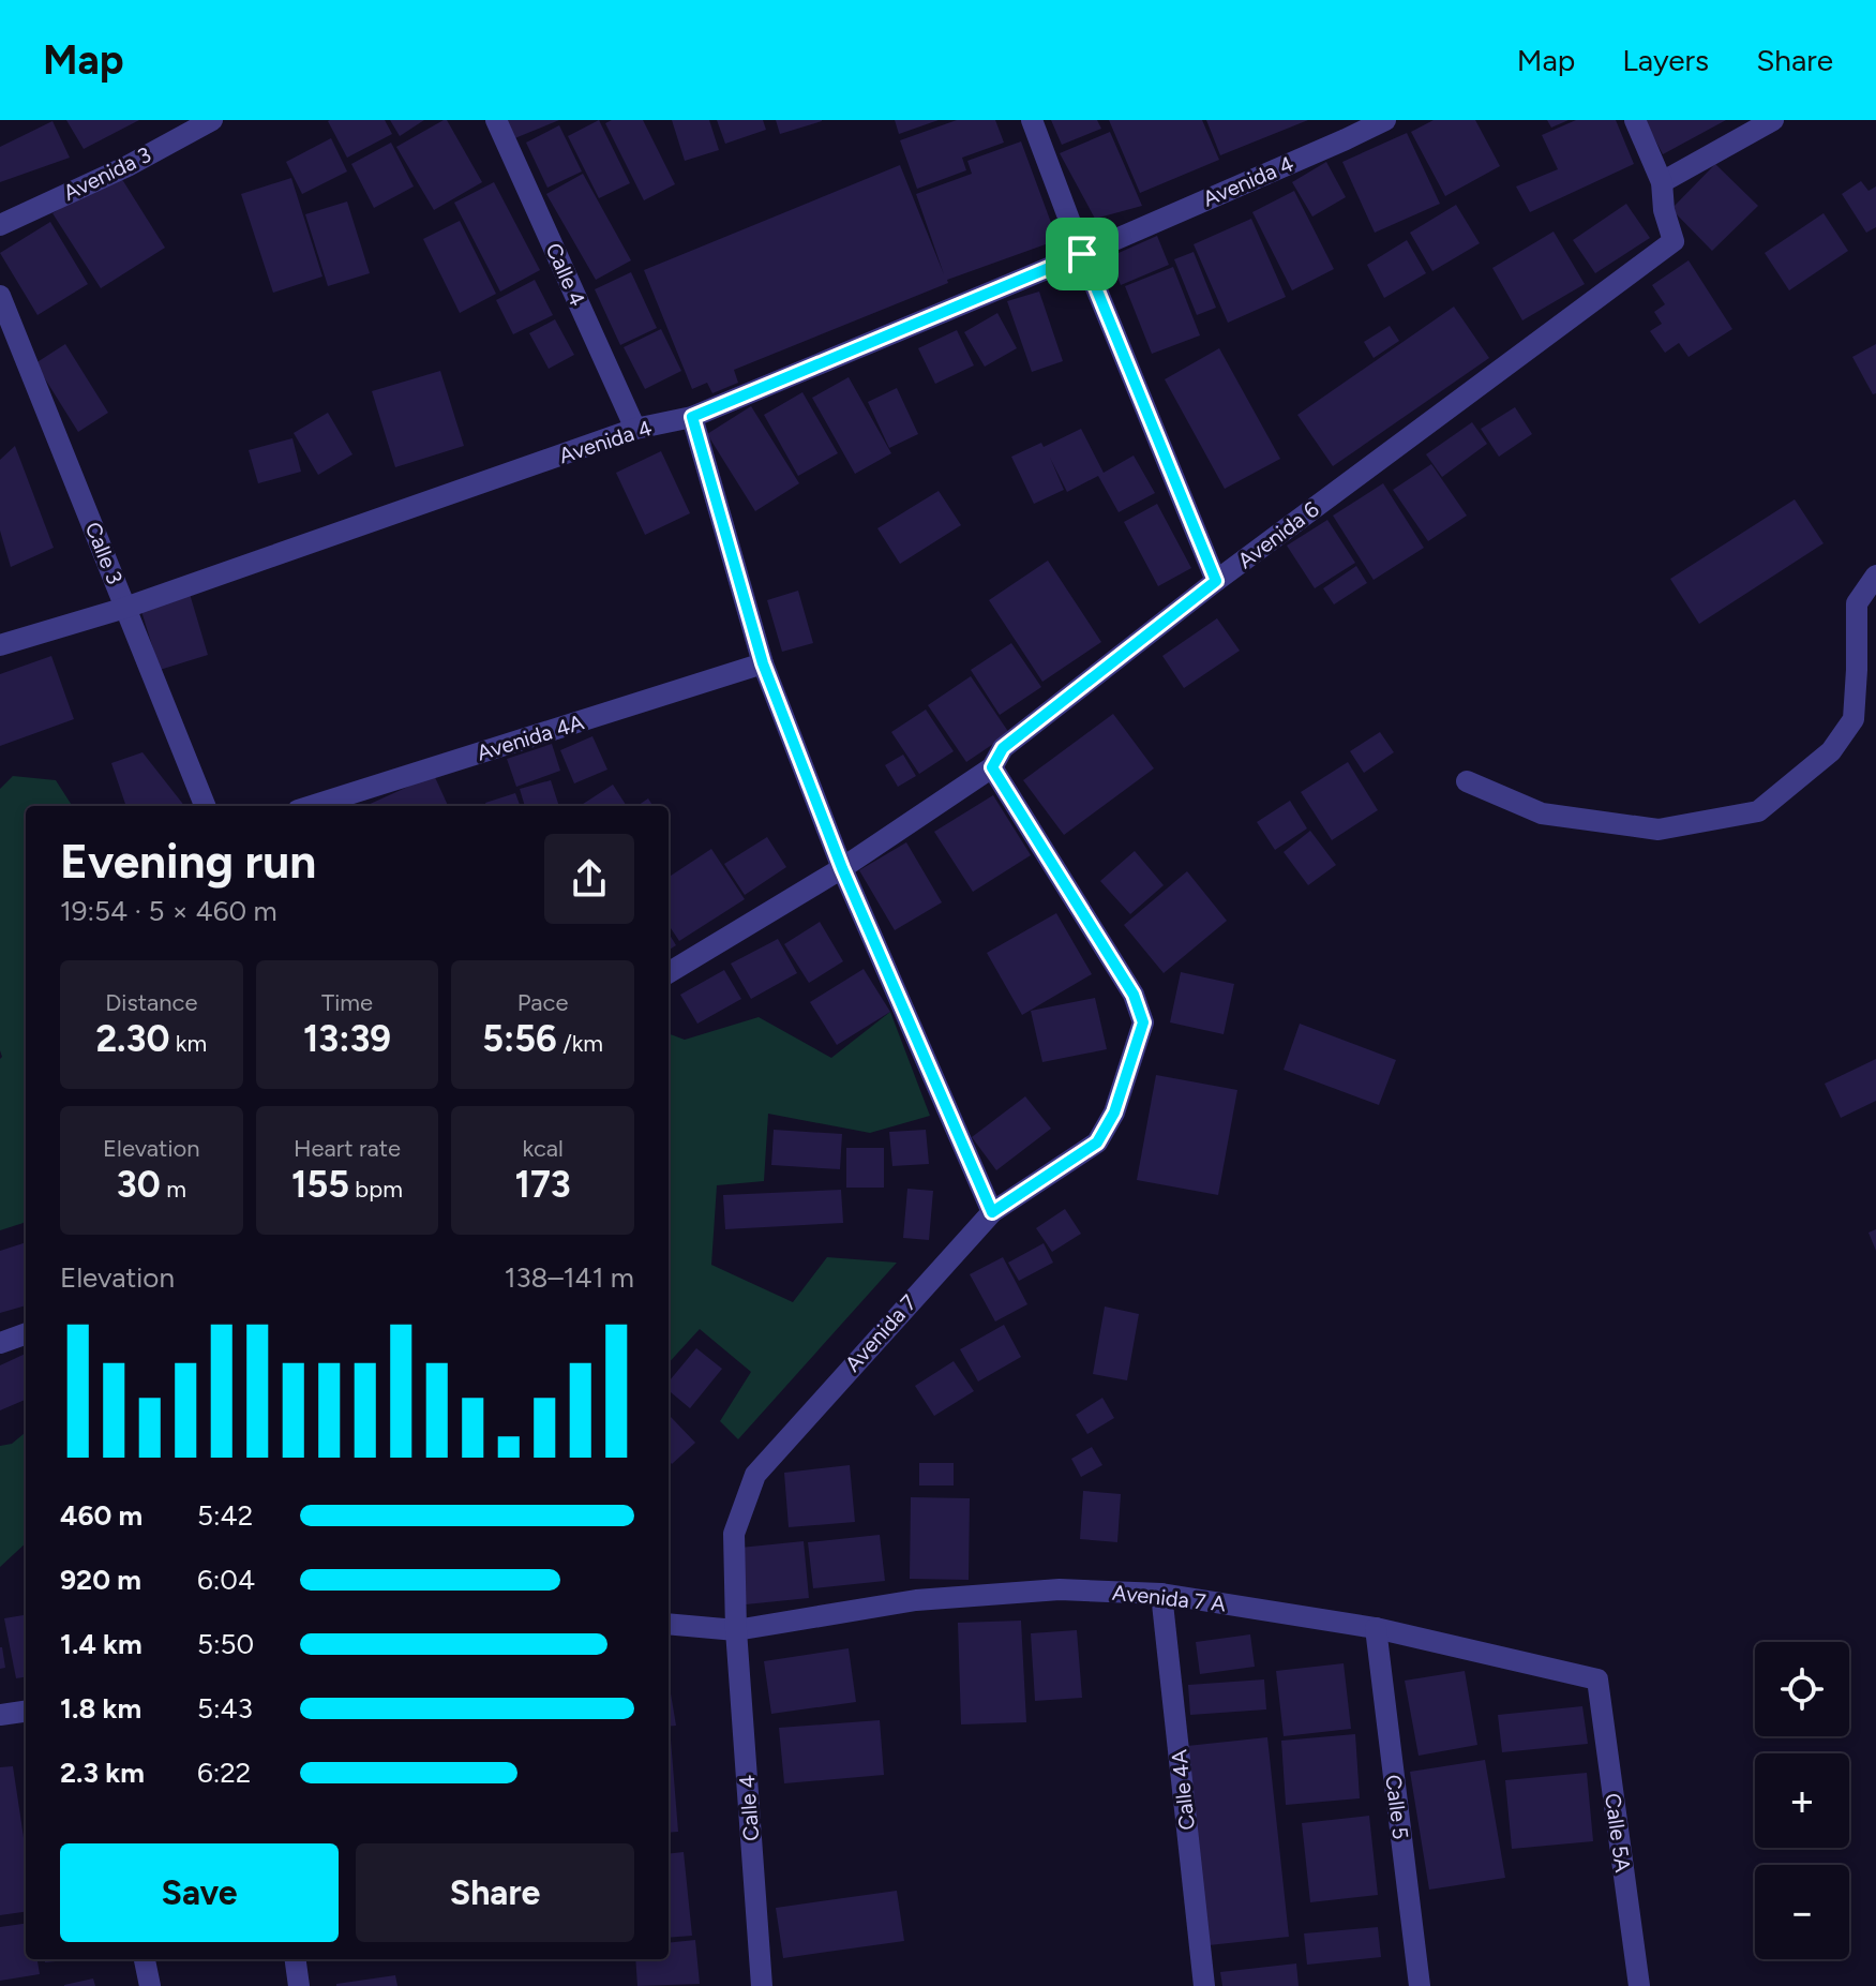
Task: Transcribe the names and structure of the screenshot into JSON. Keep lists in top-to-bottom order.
{
  "streets": {
    "street": [
      "Avenida 3",
      "Avenida 4",
      "Calle 4",
      "Avenida 6",
      "Calle 3",
      "Avenida 4A",
      "Avenida 7",
      "Avenida 7 A",
      "Calle 4A",
      "Calle 5",
      "Calle 5A"
    ]
  },
  "crossings": [
    ["Avenida 4", "Calle 4"],
    ["Avenida 4", "Calle 3"],
    ["Calle 4", "Avenida 7"],
    ["Calle 4", "Avenida 7 A"],
    ["Avenida 6", "Avenida 7"],
    ["Avenida 7", "Avenida 7 A"],
    ["Avenida 7 A", "Calle 4A"],
    ["Avenida 7 A", "Calle 5"],
    ["Avenida 7 A", "Calle 5A"]
  ],
  "page": {
    "header": "Map",
    "nav": ["Map", "Layers", "Share"],
    "heading": ["Evening run", "19:54 · 5 × 460 m"],
    "stats": [
      ["Distance", "2.30 km"],
      ["Time", "13:39"],
      ["Pace", "5:56 /km"],
      ["Elevation", "30 m"],
      ["Heart rate", "155 bpm"],
      ["kcal", "173"]
    ],
    "chart": ["Elevation", "138–141 m"],
    "list": [
      {
        "name": "460 m",
        "note": "5:42"
      },
      {
        "name": "920 m",
        "note": "6:04"
      },
      {
        "name": "1.4 km",
        "note": "5:50"
      },
      {
        "name": "1.8 km",
        "note": "5:43"
      },
      {
        "name": "2.3 km",
        "note": "6:22"
      }
    ],
    "map_buttons": ["+", "−"],
    "buttons": ["Save", "Share"]
  }
}
